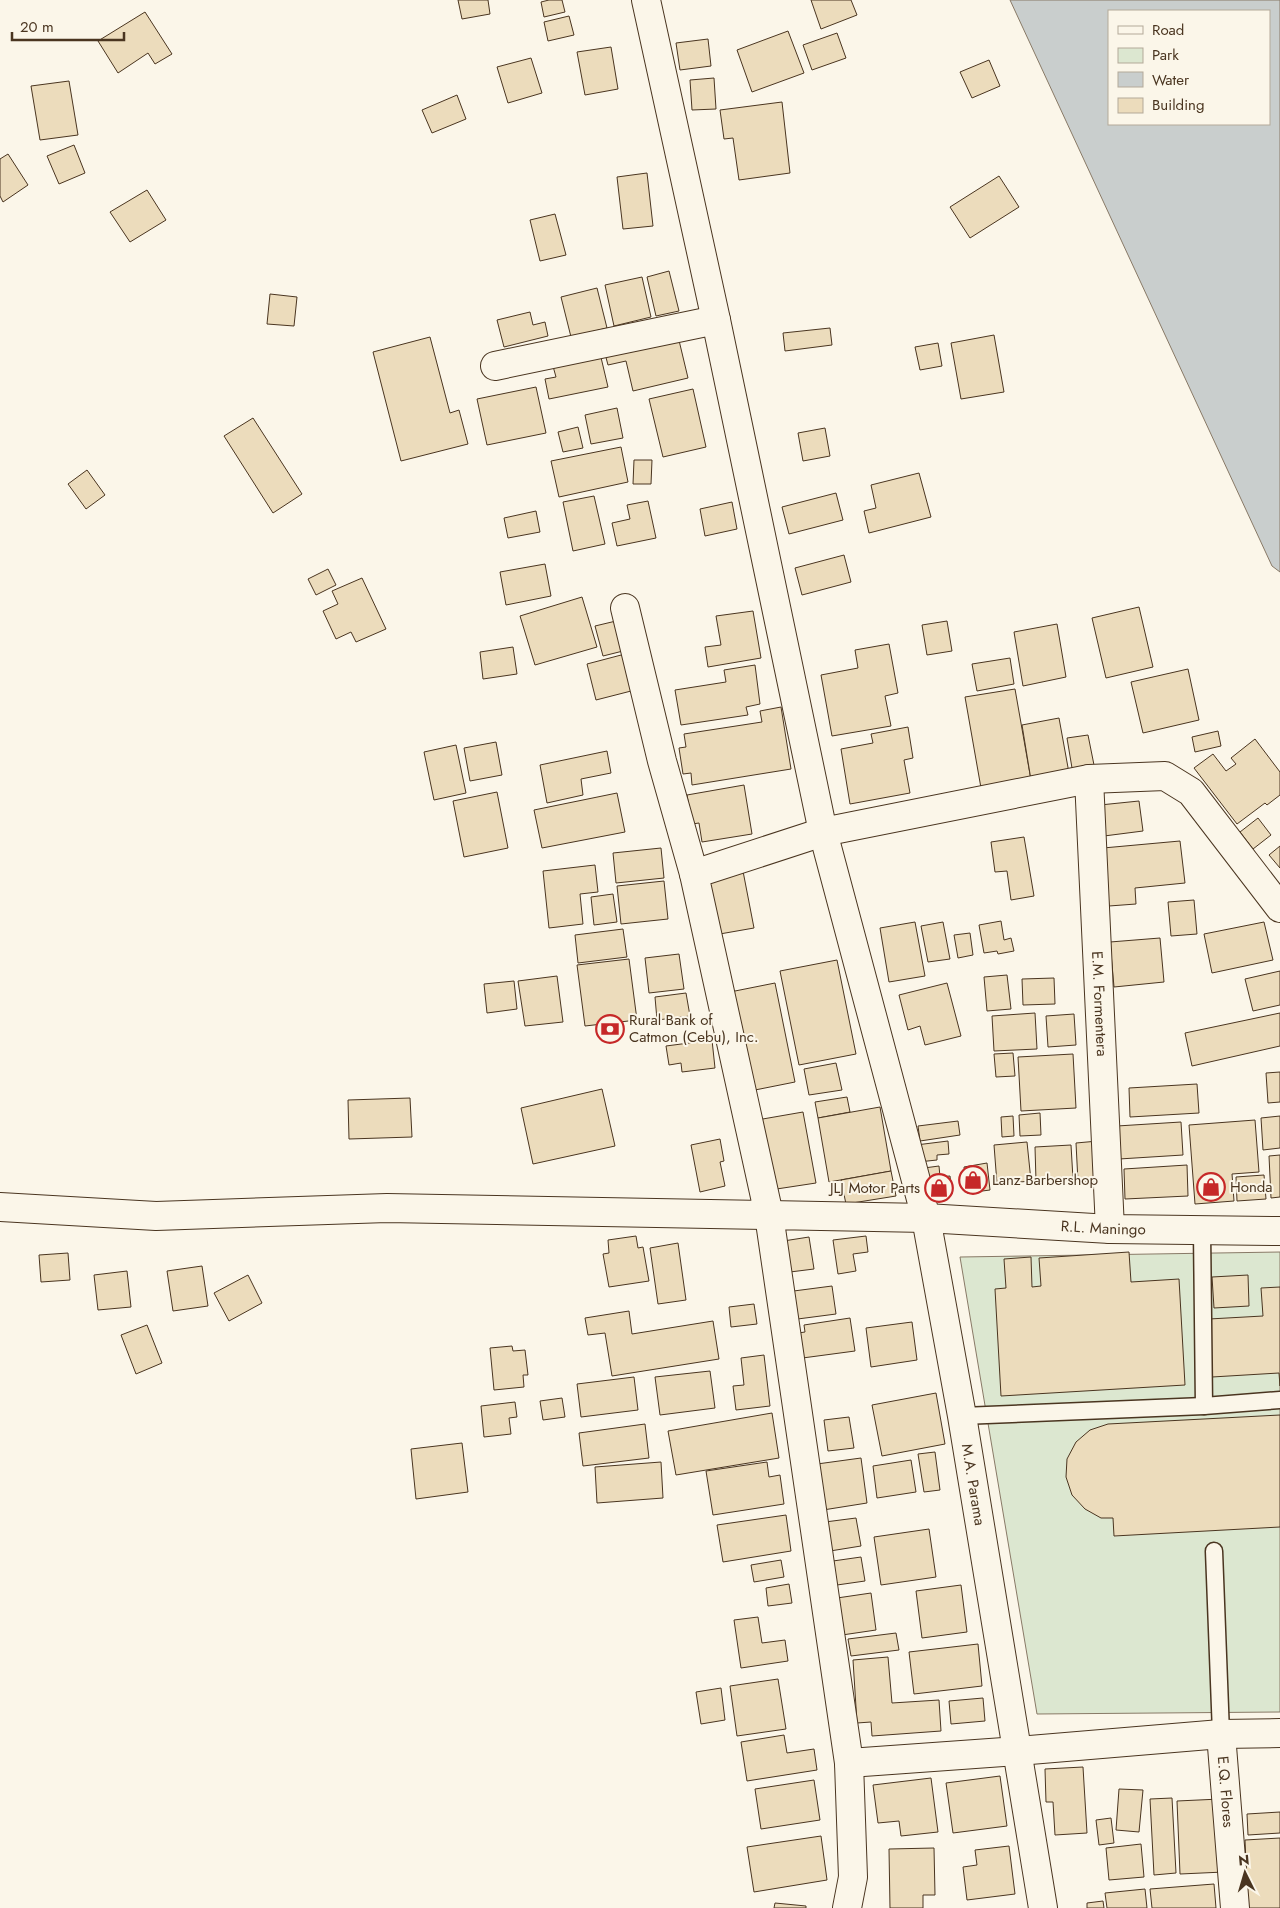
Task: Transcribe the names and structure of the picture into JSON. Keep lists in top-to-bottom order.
{
  "streets": {
    "street": [
      "E.M. Formentera",
      "R.L. Maningo",
      "M.A. Parama",
      "E.Q. Flores"
    ]
  },
  "crossings": [
    ["E.M. Formentera", "R.L. Maningo"],
    ["R.L. Maningo", "M.A. Parama"]
  ],
  "places": {
    "bank": ["Rural Bank of Catmon (Cebu), Inc."],
    "shop": ["Lanz Barbershop", "Honda", "JLJ Motor Parts"]
  },
  "legend": [
    "Road",
    "Park",
    "Water",
    "Building"
  ],
  "scale_bar": "20 m",
  "north": "top"
}
